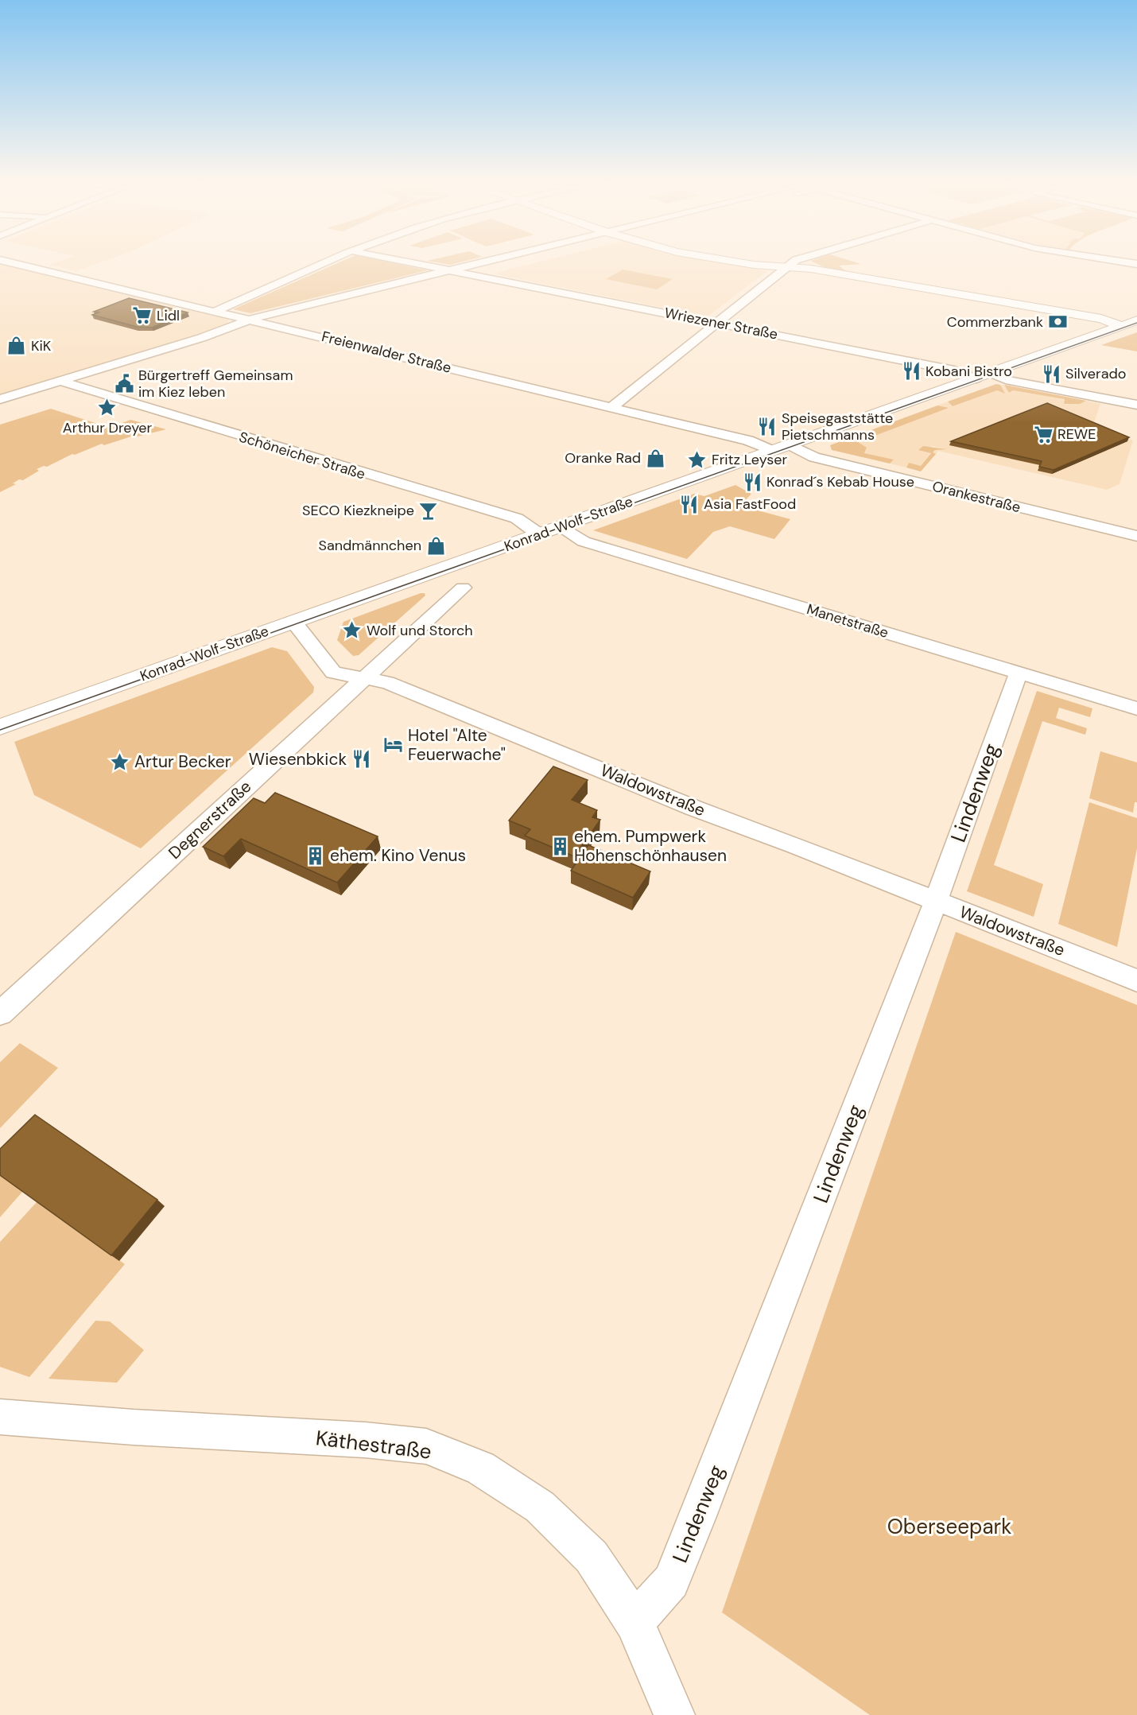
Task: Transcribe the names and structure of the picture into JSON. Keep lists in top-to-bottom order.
{
  "streets": {
    "main road": ["Konrad-Wolf-Straße"],
    "street": [
      "Wriezener Straße",
      "Freienwalder Straße",
      "Schöneicher Straße",
      "Orankestraße",
      "Manetstraße",
      "Waldowstraße",
      "Lindenweg",
      "Degnerstraße",
      "Käthestraße"
    ]
  },
  "crossings": [
    ["Wriezener Straße", "Konrad-Wolf-Straße"],
    ["Freienwalder Straße", "Konrad-Wolf-Straße"],
    ["Schöneicher Straße", "Konrad-Wolf-Straße"],
    ["Orankestraße", "Konrad-Wolf-Straße"],
    ["Konrad-Wolf-Straße", "Manetstraße"],
    ["Konrad-Wolf-Straße", "Waldowstraße"],
    ["Manetstraße", "Lindenweg"],
    ["Waldowstraße", "Lindenweg"],
    ["Waldowstraße", "Degnerstraße"],
    ["Lindenweg", "Käthestraße"]
  ],
  "parks": ["Oberseepark"],
  "places": {
    "supermarket": ["Lidl", "REWE"],
    "bank": ["Commerzbank"],
    "shop": ["KiK", "Oranke Rad", "Sandmännchen"],
    "restaurant": [
      "Kobani Bistro",
      "Silverado",
      "Speisegaststätte Pietschmanns",
      "Konrad´s Kebab House",
      "Asia FastFood",
      "Wiesenbkick"
    ],
    "public building": ["Bürgertreff Gemeinsam im Kiez leben"],
    "place": [
      "Arthur Dreyer",
      "Fritz Leyser",
      "Wolf und Storch",
      "Artur Becker"
    ],
    "bar": ["SECO Kiezkneipe"],
    "hotel": ["Hotel \"Alte Feuerwache\""],
    "building": ["ehem. Pumpwerk Hohenschönhausen", "ehem. Kino Venus"]
  }
}
